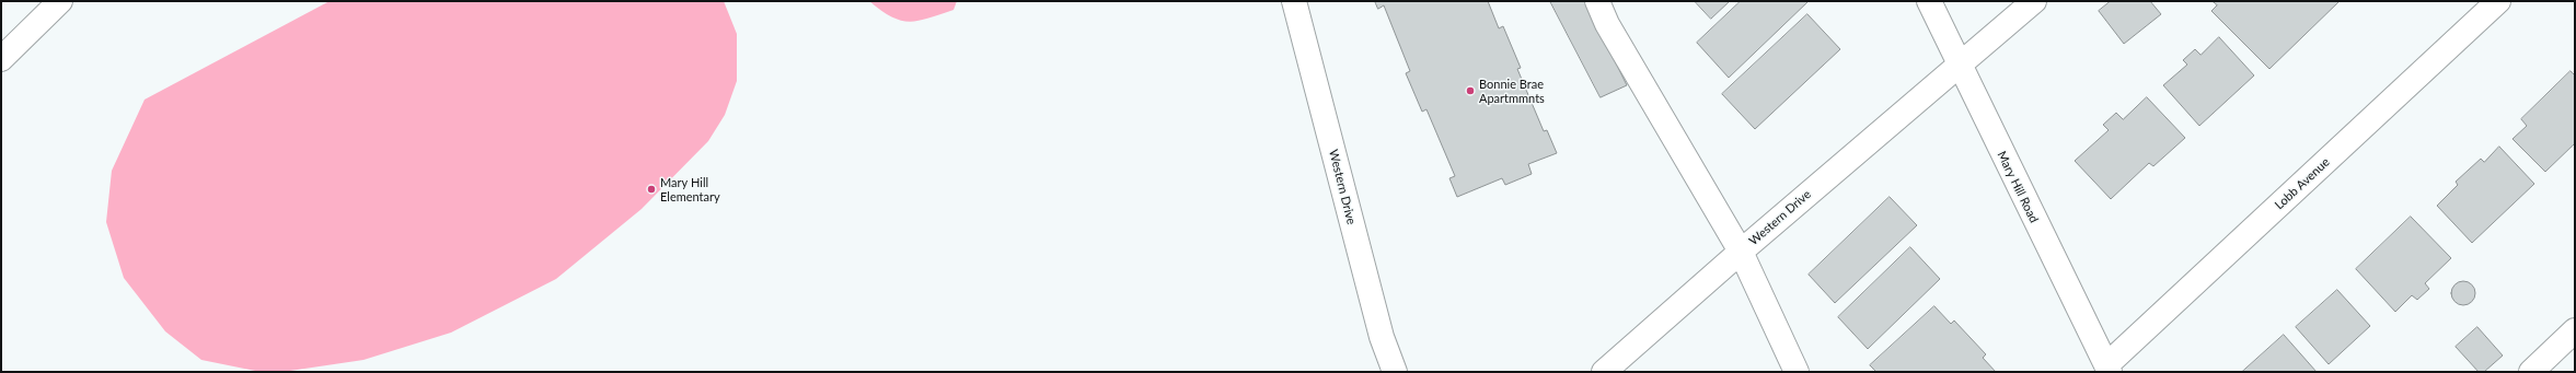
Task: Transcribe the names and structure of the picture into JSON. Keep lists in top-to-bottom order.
{
  "streets": {
    "street": ["Lobb Avenue", "Western Drive", "Mary Hill Road"]
  },
  "crossings": [
    ["Lobb Avenue", "Mary Hill Road"],
    ["Western Drive", "Mary Hill Road"]
  ],
  "places": ["Bonnie Brae Apartmmnts", "Mary Hill Elementary"]
}
